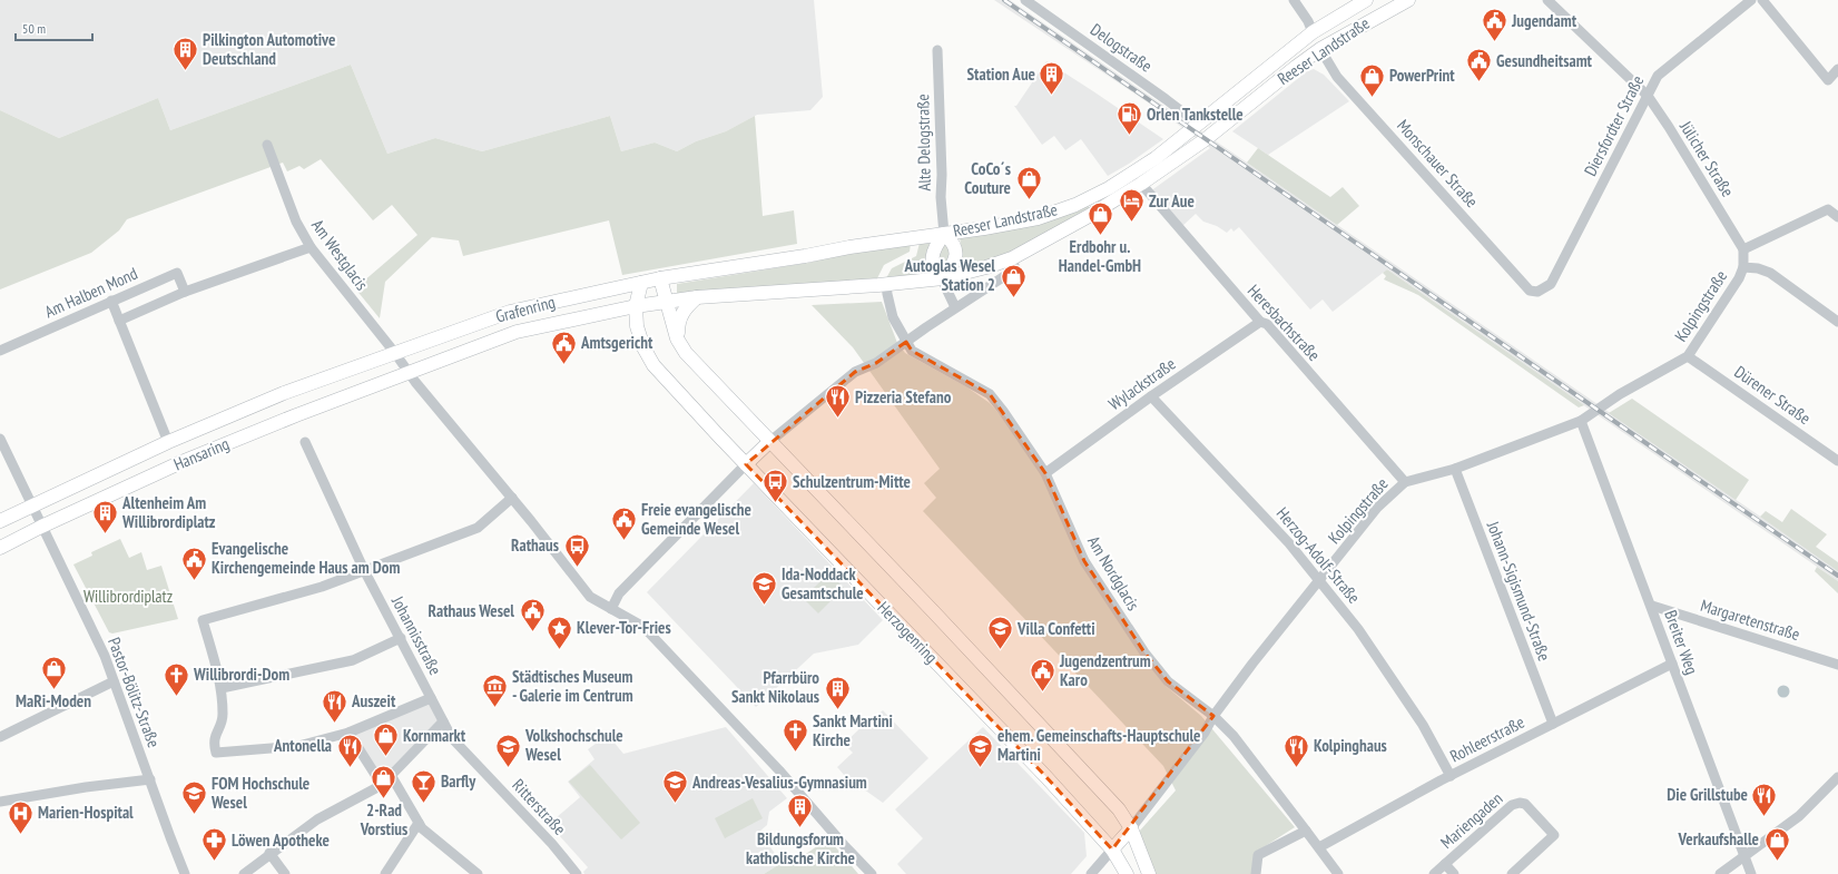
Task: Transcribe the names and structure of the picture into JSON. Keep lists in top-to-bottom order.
{
  "streets": {
    "main road": [
      "Reeser Landstraße",
      "Grafenring",
      "Hansaring",
      "Herzogenring"
    ],
    "street": [
      "Delogstraße",
      "Diersfordter Straße",
      "Alte Delogstraße",
      "Jülicher Straße",
      "Monschauer Straße",
      "Am Westglacis",
      "Am Halben Mond",
      "Kolpingstraße",
      "Heresbachstraße",
      "Wylackstraße",
      "Dürener Straße",
      "Herzog-Adolf-Straße",
      "Am Nordglacis",
      "Johann-Sigismund-Straße",
      "Margaretenstraße",
      "Johannisstraße",
      "Breiter Weg",
      "Pastor-Bölitz-Straße",
      "Rohleerstraße",
      "Ritterstraße",
      "Mariengaden"
    ]
  },
  "crossings": [
    ["Delogstraße", "Reeser Landstraße"],
    ["Reeser Landstraße", "Alte Delogstraße"],
    ["Reeser Landstraße", "Monschauer Straße"],
    ["Reeser Landstraße", "Grafenring"],
    ["Reeser Landstraße", "Heresbachstraße"],
    ["Reeser Landstraße", "Am Nordglacis"],
    ["Reeser Landstraße", "Herzogenring"],
    ["Diersfordter Straße", "Jülicher Straße"],
    ["Diersfordter Straße", "Monschauer Straße"],
    ["Am Westglacis", "Grafenring"],
    ["Am Westglacis", "Hansaring"],
    ["Kolpingstraße", "Heresbachstraße"],
    ["Kolpingstraße", "Dürener Straße"],
    ["Kolpingstraße", "Herzog-Adolf-Straße"],
    ["Kolpingstraße", "Am Nordglacis"],
    ["Kolpingstraße", "Johann-Sigismund-Straße"],
    ["Kolpingstraße", "Herzogenring"],
    ["Kolpingstraße", "Breiter Weg"],
    ["Grafenring", "Hansaring"],
    ["Grafenring", "Herzogenring"],
    ["Heresbachstraße", "Wylackstraße"],
    ["Wylackstraße", "Herzog-Adolf-Straße"],
    ["Wylackstraße", "Am Nordglacis"],
    ["Hansaring", "Pastor-Bölitz-Straße"],
    ["Herzog-Adolf-Straße", "Rohleerstraße"],
    ["Am Nordglacis", "Rohleerstraße"],
    ["Johann-Sigismund-Straße", "Rohleerstraße"],
    ["Margaretenstraße", "Breiter Weg"],
    ["Johannisstraße", "Ritterstraße"],
    ["Breiter Weg", "Rohleerstraße"]
  ],
  "parks": ["Willibrordiplatz"],
  "places": {
    "public building": [
      "Jugendamt",
      "Gesundheitsamt",
      "Amtsgericht",
      "Freie evangelische Gemeinde Wesel",
      "Evangelische Kirchengemeinde Haus am Dom",
      "Rathaus Wesel",
      "Jugendzentrum Karo"
    ],
    "building": [
      "Pilkington Automotive Deutschland",
      "Station Aue",
      "Altenheim Am Willibrordiplatz",
      "Pfarrbüro Sankt Nikolaus",
      "Bildungsforum katholische Kirche"
    ],
    "shop": [
      "PowerPrint",
      "CoCo´s Couture",
      "Erdbohr u. Handel-GmbH",
      "Autoglas Wesel Station 2",
      "MaRi-Moden",
      "Kornmarkt",
      "2-Rad Vorstius",
      "Verkaufshalle"
    ],
    "fuel station": ["Orlen Tankstelle"],
    "hotel": ["Zur Aue"],
    "restaurant": [
      "Pizzeria Stefano",
      "Auszeit",
      "Antonella",
      "Kolpinghaus",
      "Die Grillstube"
    ],
    "bus stop": ["Schulzentrum-Mitte", "Rathaus"],
    "school or university": [
      "Ida-Noddack Gesamtschule",
      "Villa Confetti",
      "Volkshochschule Wesel",
      "ehem. Gemeinschafts-Hauptschule Martini",
      "Andreas-Vesalius-Gymnasium",
      "FOM Hochschule Wesel"
    ],
    "place": ["Klever-Tor-Fries"],
    "church": ["Willibrordi-Dom", "Sankt Martini Kirche"],
    "museum": ["Städtisches Museum - Galerie im Centrum"],
    "bar": ["Barfly"],
    "hospital": ["Marien-Hospital"],
    "pharmacy": ["Löwen Apotheke"]
  },
  "scale_bar": "50 m"
}
